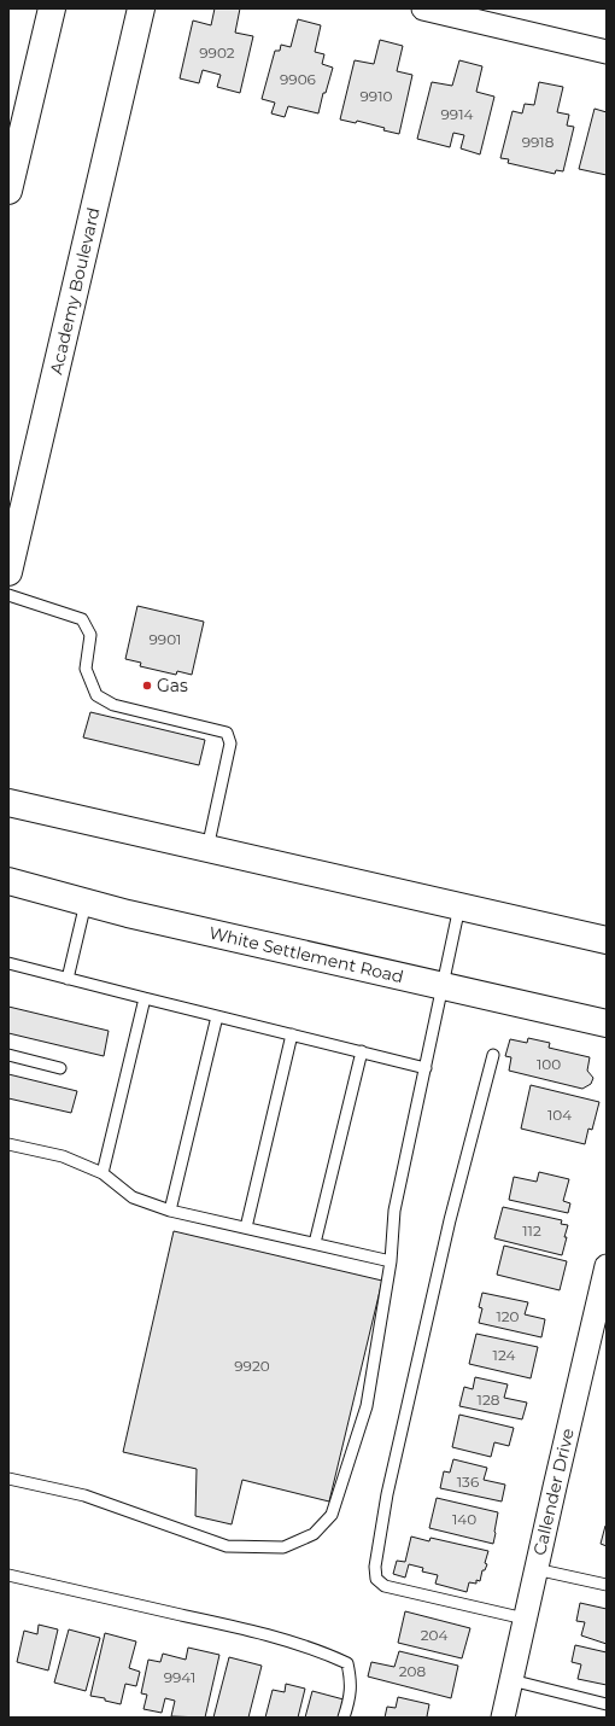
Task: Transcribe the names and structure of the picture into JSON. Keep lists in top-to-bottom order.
{
  "streets": {
    "main road": ["Academy Boulevard", "White Settlement Road"],
    "street": ["Callender Drive"]
  },
  "places": ["Gas"],
  "house_numbers": [
    "9902",
    "9906",
    "9910",
    "9914",
    "9918",
    "9901",
    "100",
    "104",
    "112",
    "120",
    "124",
    "9920",
    "128",
    "136",
    "140",
    "204",
    "208",
    "9941"
  ]
}
